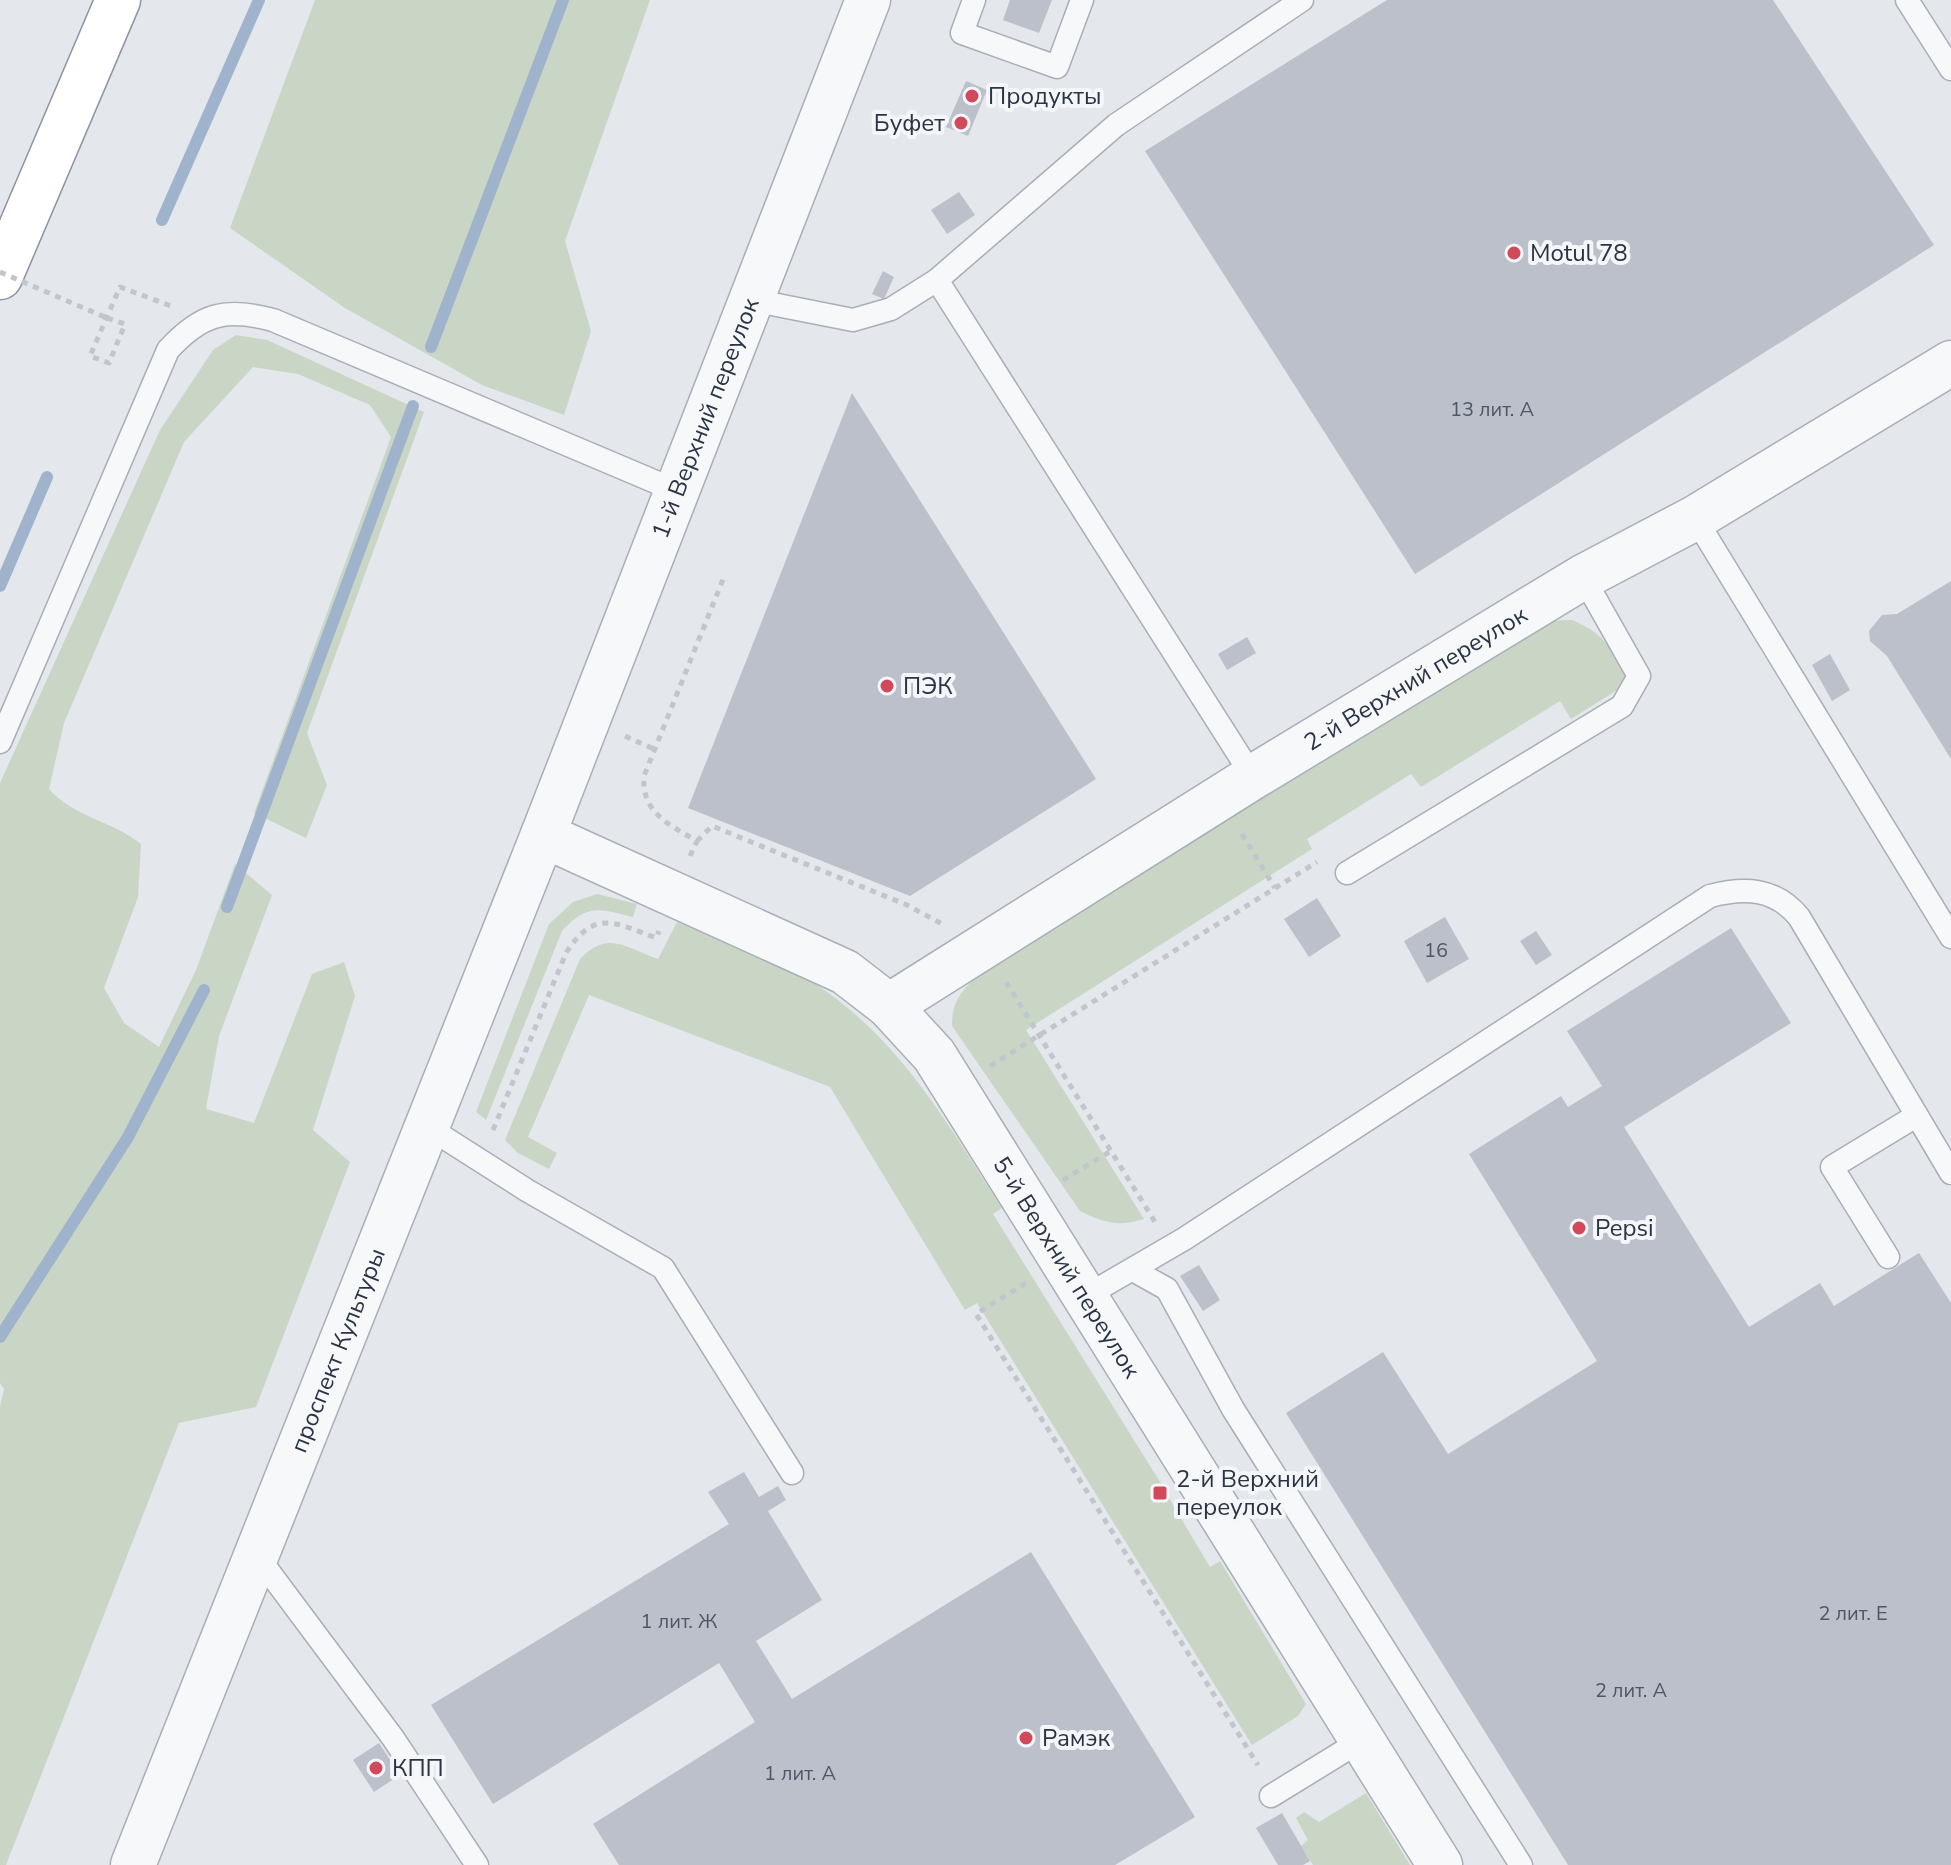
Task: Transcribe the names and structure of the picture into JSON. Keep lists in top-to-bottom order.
{
  "streets": {
    "street": [
      "1-й Верхний переулок",
      "2-й Верхний переулок",
      "5-й Верхний переулок",
      "проспект Культуры"
    ]
  },
  "crossings": [
    ["1-й Верхний переулок", "5-й Верхний переулок"],
    ["1-й Верхний переулок", "проспект Культуры"],
    ["2-й Верхний переулок", "5-й Верхний переулок"],
    ["5-й Верхний переулок", "проспект Культуры"]
  ],
  "places": {
    "other": [
      "Продукты",
      "Буфет",
      "Motul 78",
      "ПЭК",
      "Pepsi",
      "Рамэк",
      "КПП"
    ],
    "transit": ["2-й Верхний переулок"]
  },
  "house_numbers": [
    "13 лит. А",
    "16",
    "2 лит. Е",
    "1 лит. Ж",
    "2 лит. А",
    "1 лит. А"
  ]
}
